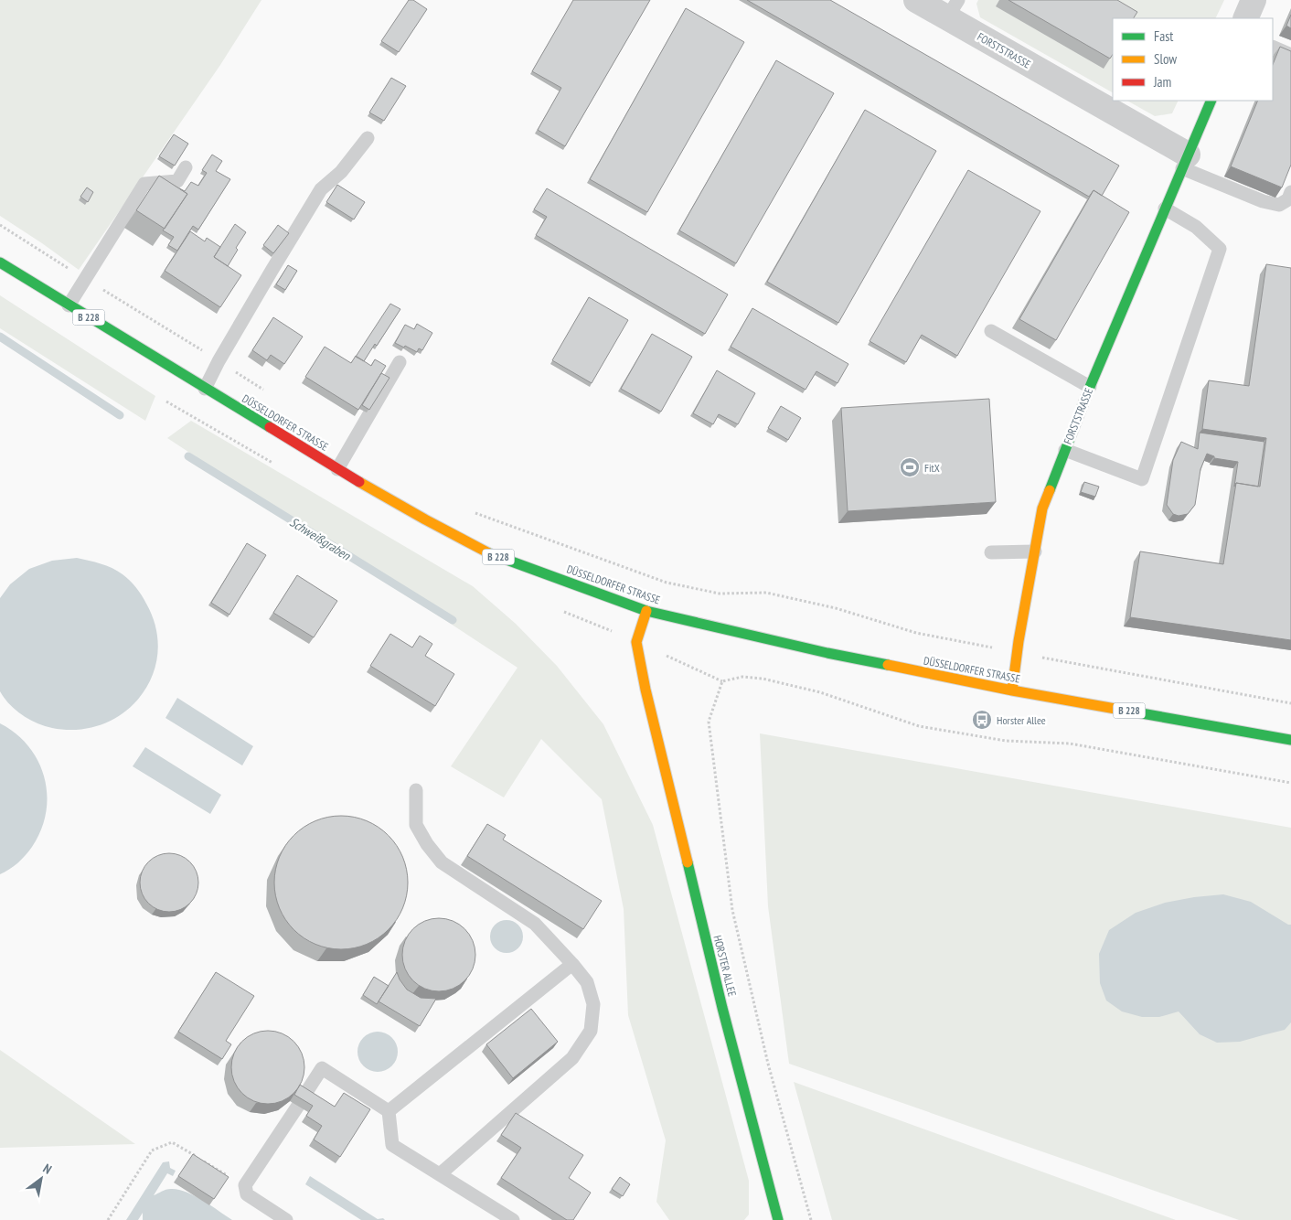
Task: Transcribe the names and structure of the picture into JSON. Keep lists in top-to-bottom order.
{
  "streets": {
    "main road": [
      "FORSTSTRASSE",
      "B 228",
      "DÜSSELDORFER STRASSE",
      "HORSTER ALLEE"
    ]
  },
  "crossings": [
    ["FORSTSTRASSE", "DÜSSELDORFER STRASSE"],
    ["DÜSSELDORFER STRASSE", "HORSTER ALLEE"]
  ],
  "water": ["Schweißgraben"],
  "places": {
    "sports": ["FitX"],
    "bus stop": ["Horster Allee"]
  },
  "legend": ["Fast", "Slow", "Jam"],
  "north": "top right"
}
